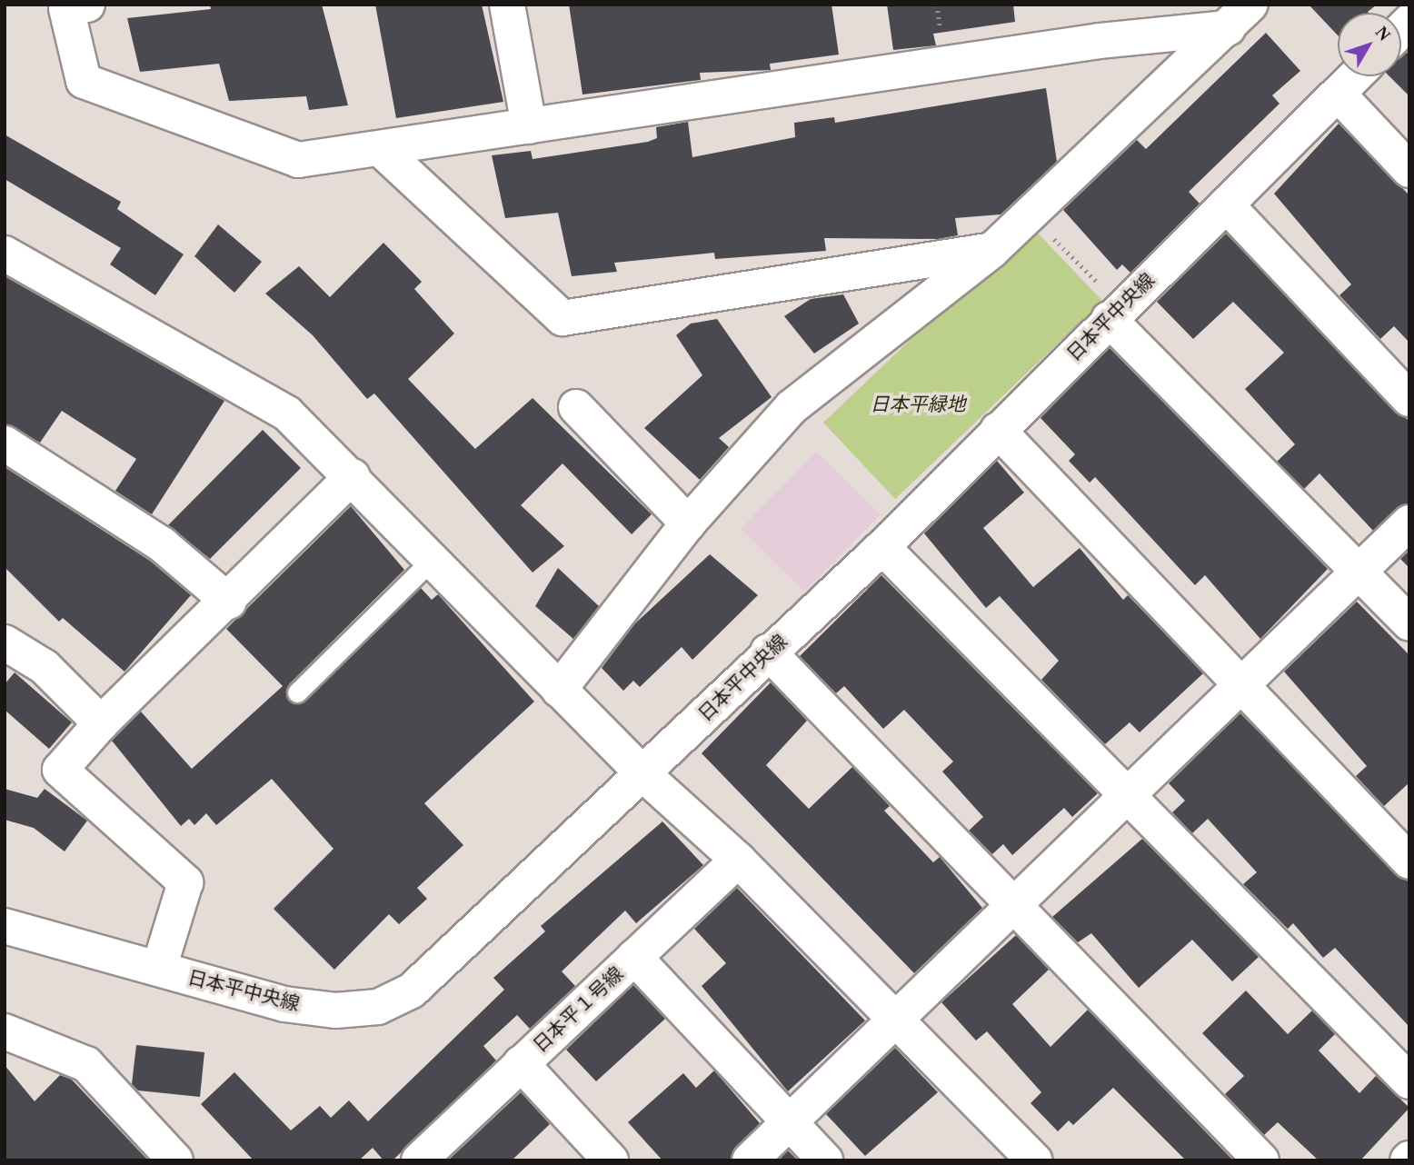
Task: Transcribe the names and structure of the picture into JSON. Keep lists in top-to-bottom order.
{
  "streets": {
    "street": ["日本平中央線", "日本平１号線"]
  },
  "parks": ["日本平緑地"],
  "north": "top right"
}
